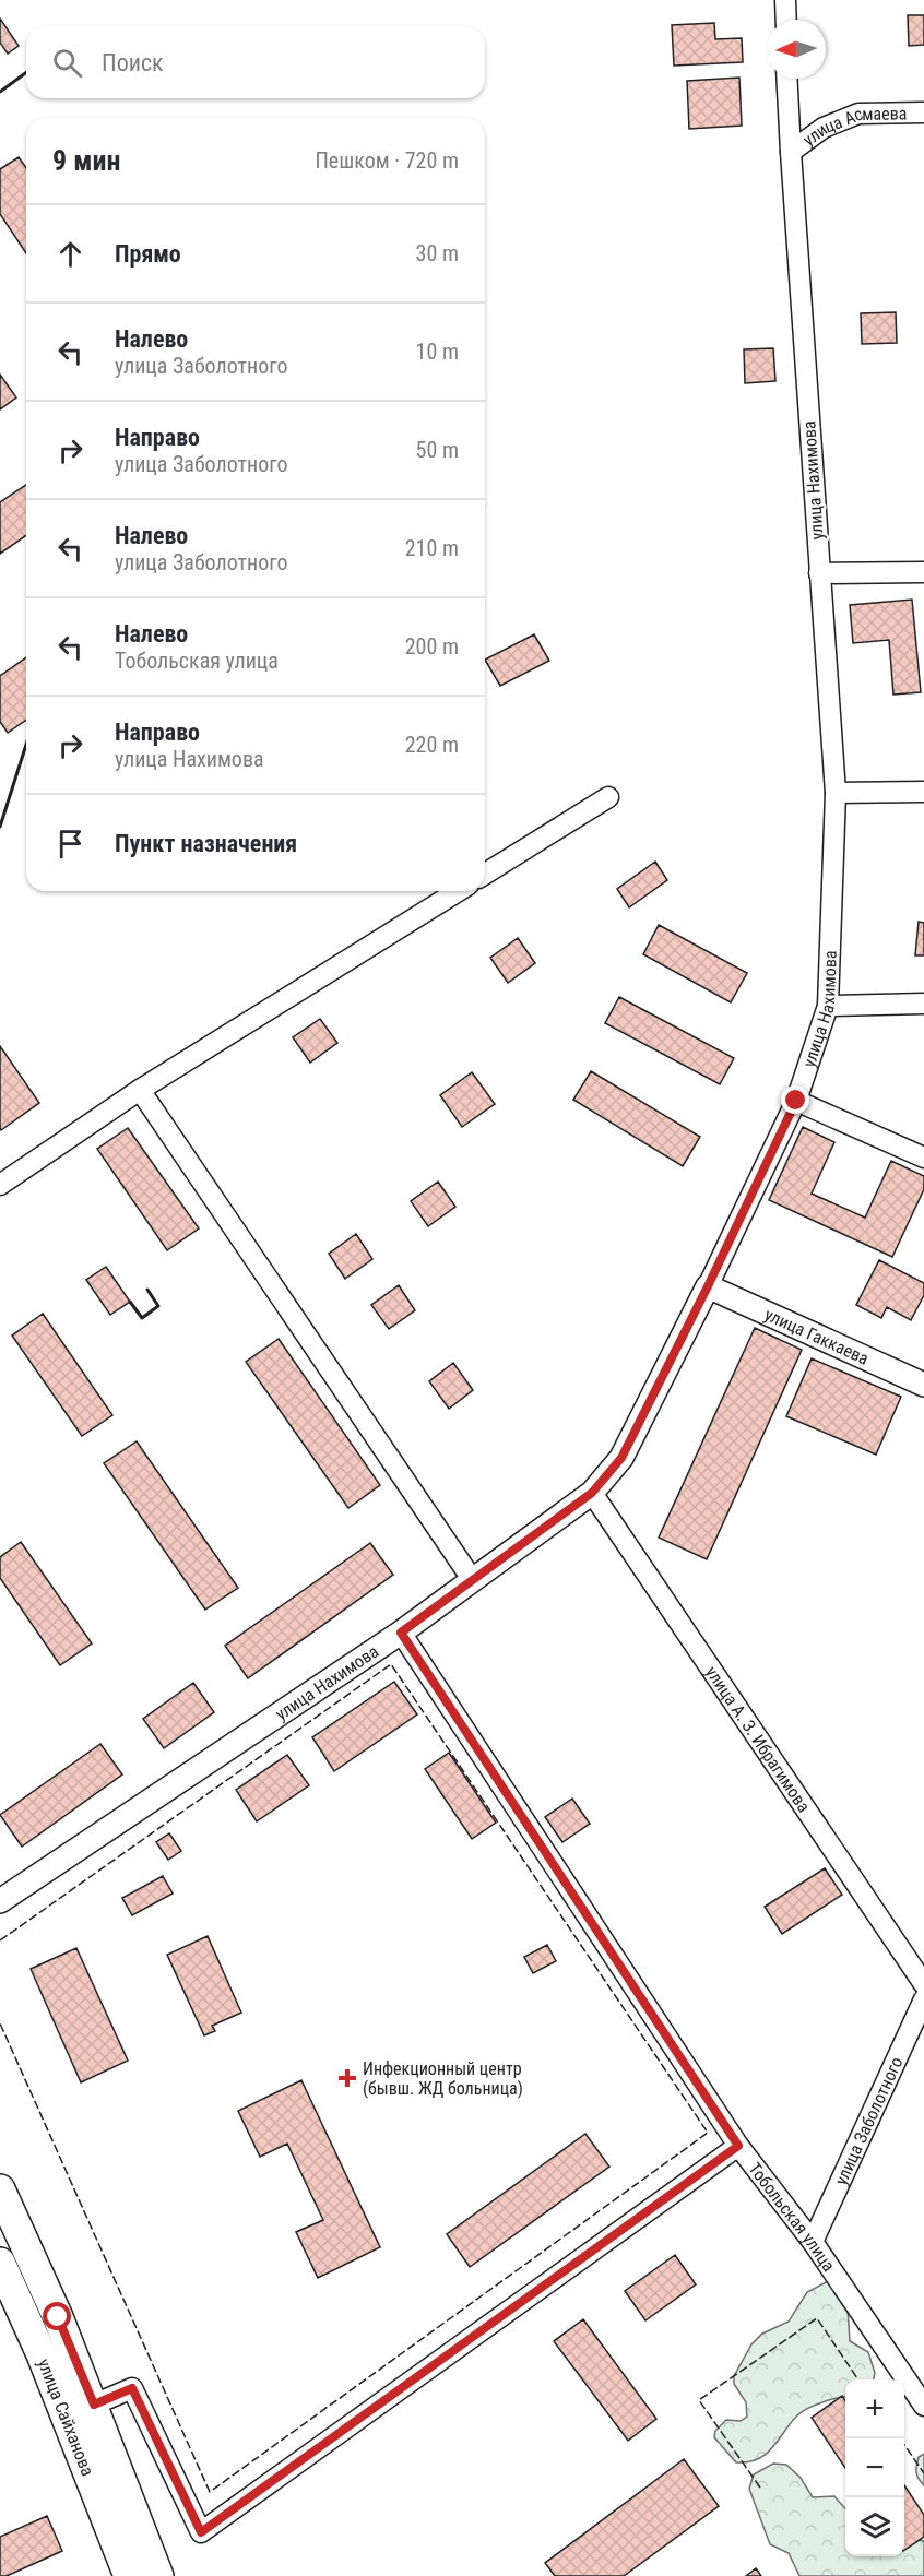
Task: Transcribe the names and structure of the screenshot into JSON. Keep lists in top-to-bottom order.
{
  "streets": {
    "main road": ["улица Сайханова"],
    "street": [
      "улица Асмаева",
      "улица Нахимова",
      "улица Гаккаева",
      "улица А. З. Ибрагимова",
      "улица Заболотного",
      "Тобольская улица"
    ]
  },
  "crossings": [
    ["улица Асмаева", "улица Нахимова"],
    ["улица Нахимова", "улица Гаккаева"],
    ["улица Нахимова", "улица А. З. Ибрагимова"],
    ["улица Нахимова", "Тобольская улица"],
    ["улица Заболотного", "Тобольская улица"]
  ],
  "places": {
    "health": ["Инфекционный центр (бывш. ЖД больница)"]
  },
  "north": "left",
  "page": {
    "search": "Поиск",
    "heading": ["9 мин", "Пешком · 720 m"],
    "list": [
      ["Прямо", "30 m"],
      ["Налево", "улица Заболотного", "10 m"],
      ["Направо", "улица Заболотного", "50 m"],
      ["Налево", "улица Заболотного", "210 m"],
      ["Налево", "Тобольская улица", "200 m"],
      ["Направо", "улица Нахимова", "220 m"],
      "Пункт назначения"
    ],
    "map_buttons": ["+", "−"]
  }
}
